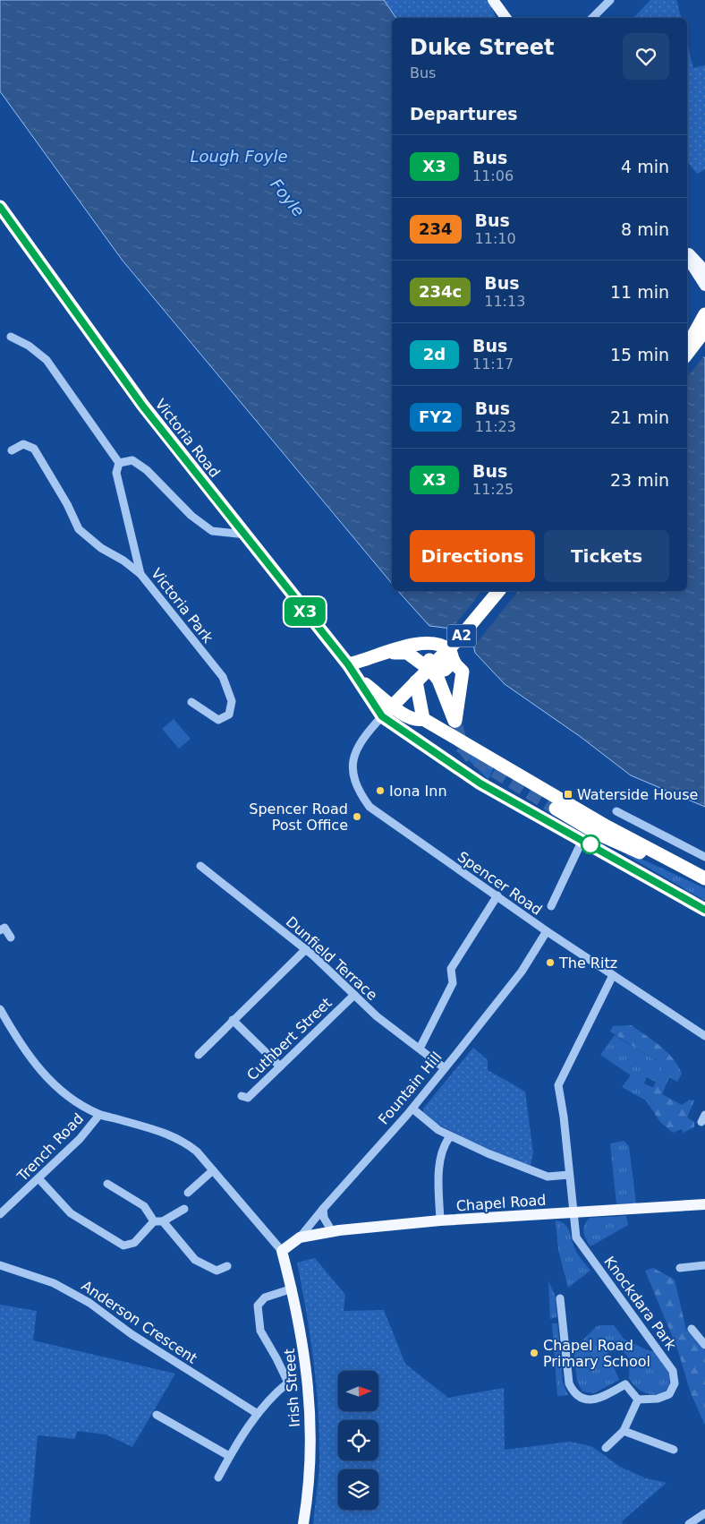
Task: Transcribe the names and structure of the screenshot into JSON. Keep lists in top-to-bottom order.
{
  "streets": {
    "highway": ["Victoria Road", "A2"],
    "main road": ["Fountain Hill", "Chapel Road", "Irish Street"],
    "street": [
      "Victoria Park",
      "Spencer Road",
      "Dunfield Terrace",
      "Cuthbert Street",
      "Trench Road",
      "Knockdara Park",
      "Anderson Crescent"
    ]
  },
  "crossings": [
    ["Victoria Road", "A2"],
    ["Victoria Road", "Spencer Road"],
    ["A2", "Spencer Road"],
    ["Spencer Road", "Fountain Hill"],
    ["Dunfield Terrace", "Cuthbert Street"],
    ["Dunfield Terrace", "Fountain Hill"],
    ["Fountain Hill", "Chapel Road"],
    ["Fountain Hill", "Irish Street"],
    ["Chapel Road", "Knockdara Park"]
  ],
  "water": ["Lough Foyle", "Foyle"],
  "places": {
    "other": [
      "Iona Inn",
      "Spencer Road Post Office",
      "The Ritz",
      "Chapel Road Primary School"
    ],
    "transit": ["Waterside House"]
  },
  "lines": ["bus line X3"],
  "north": "right",
  "page": {
    "on_map": "X3",
    "heading": [
      ["Duke Street", "Bus"],
      "Departures"
    ],
    "list": [
      {
        "mark": "X3",
        "name": "Bus",
        "note": "11:06",
        "value": "4 min"
      },
      {
        "mark": "234",
        "name": "Bus",
        "note": "11:10",
        "value": "8 min"
      },
      {
        "mark": "234c",
        "name": "Bus",
        "note": "11:13",
        "value": "11 min"
      },
      {
        "mark": "2d",
        "name": "Bus",
        "note": "11:17",
        "value": "15 min"
      },
      {
        "mark": "FY2",
        "name": "Bus",
        "note": "11:23",
        "value": "21 min"
      },
      {
        "mark": "X3",
        "name": "Bus",
        "note": "11:25",
        "value": "23 min"
      }
    ],
    "buttons": ["Directions", "Tickets"]
  }
}
